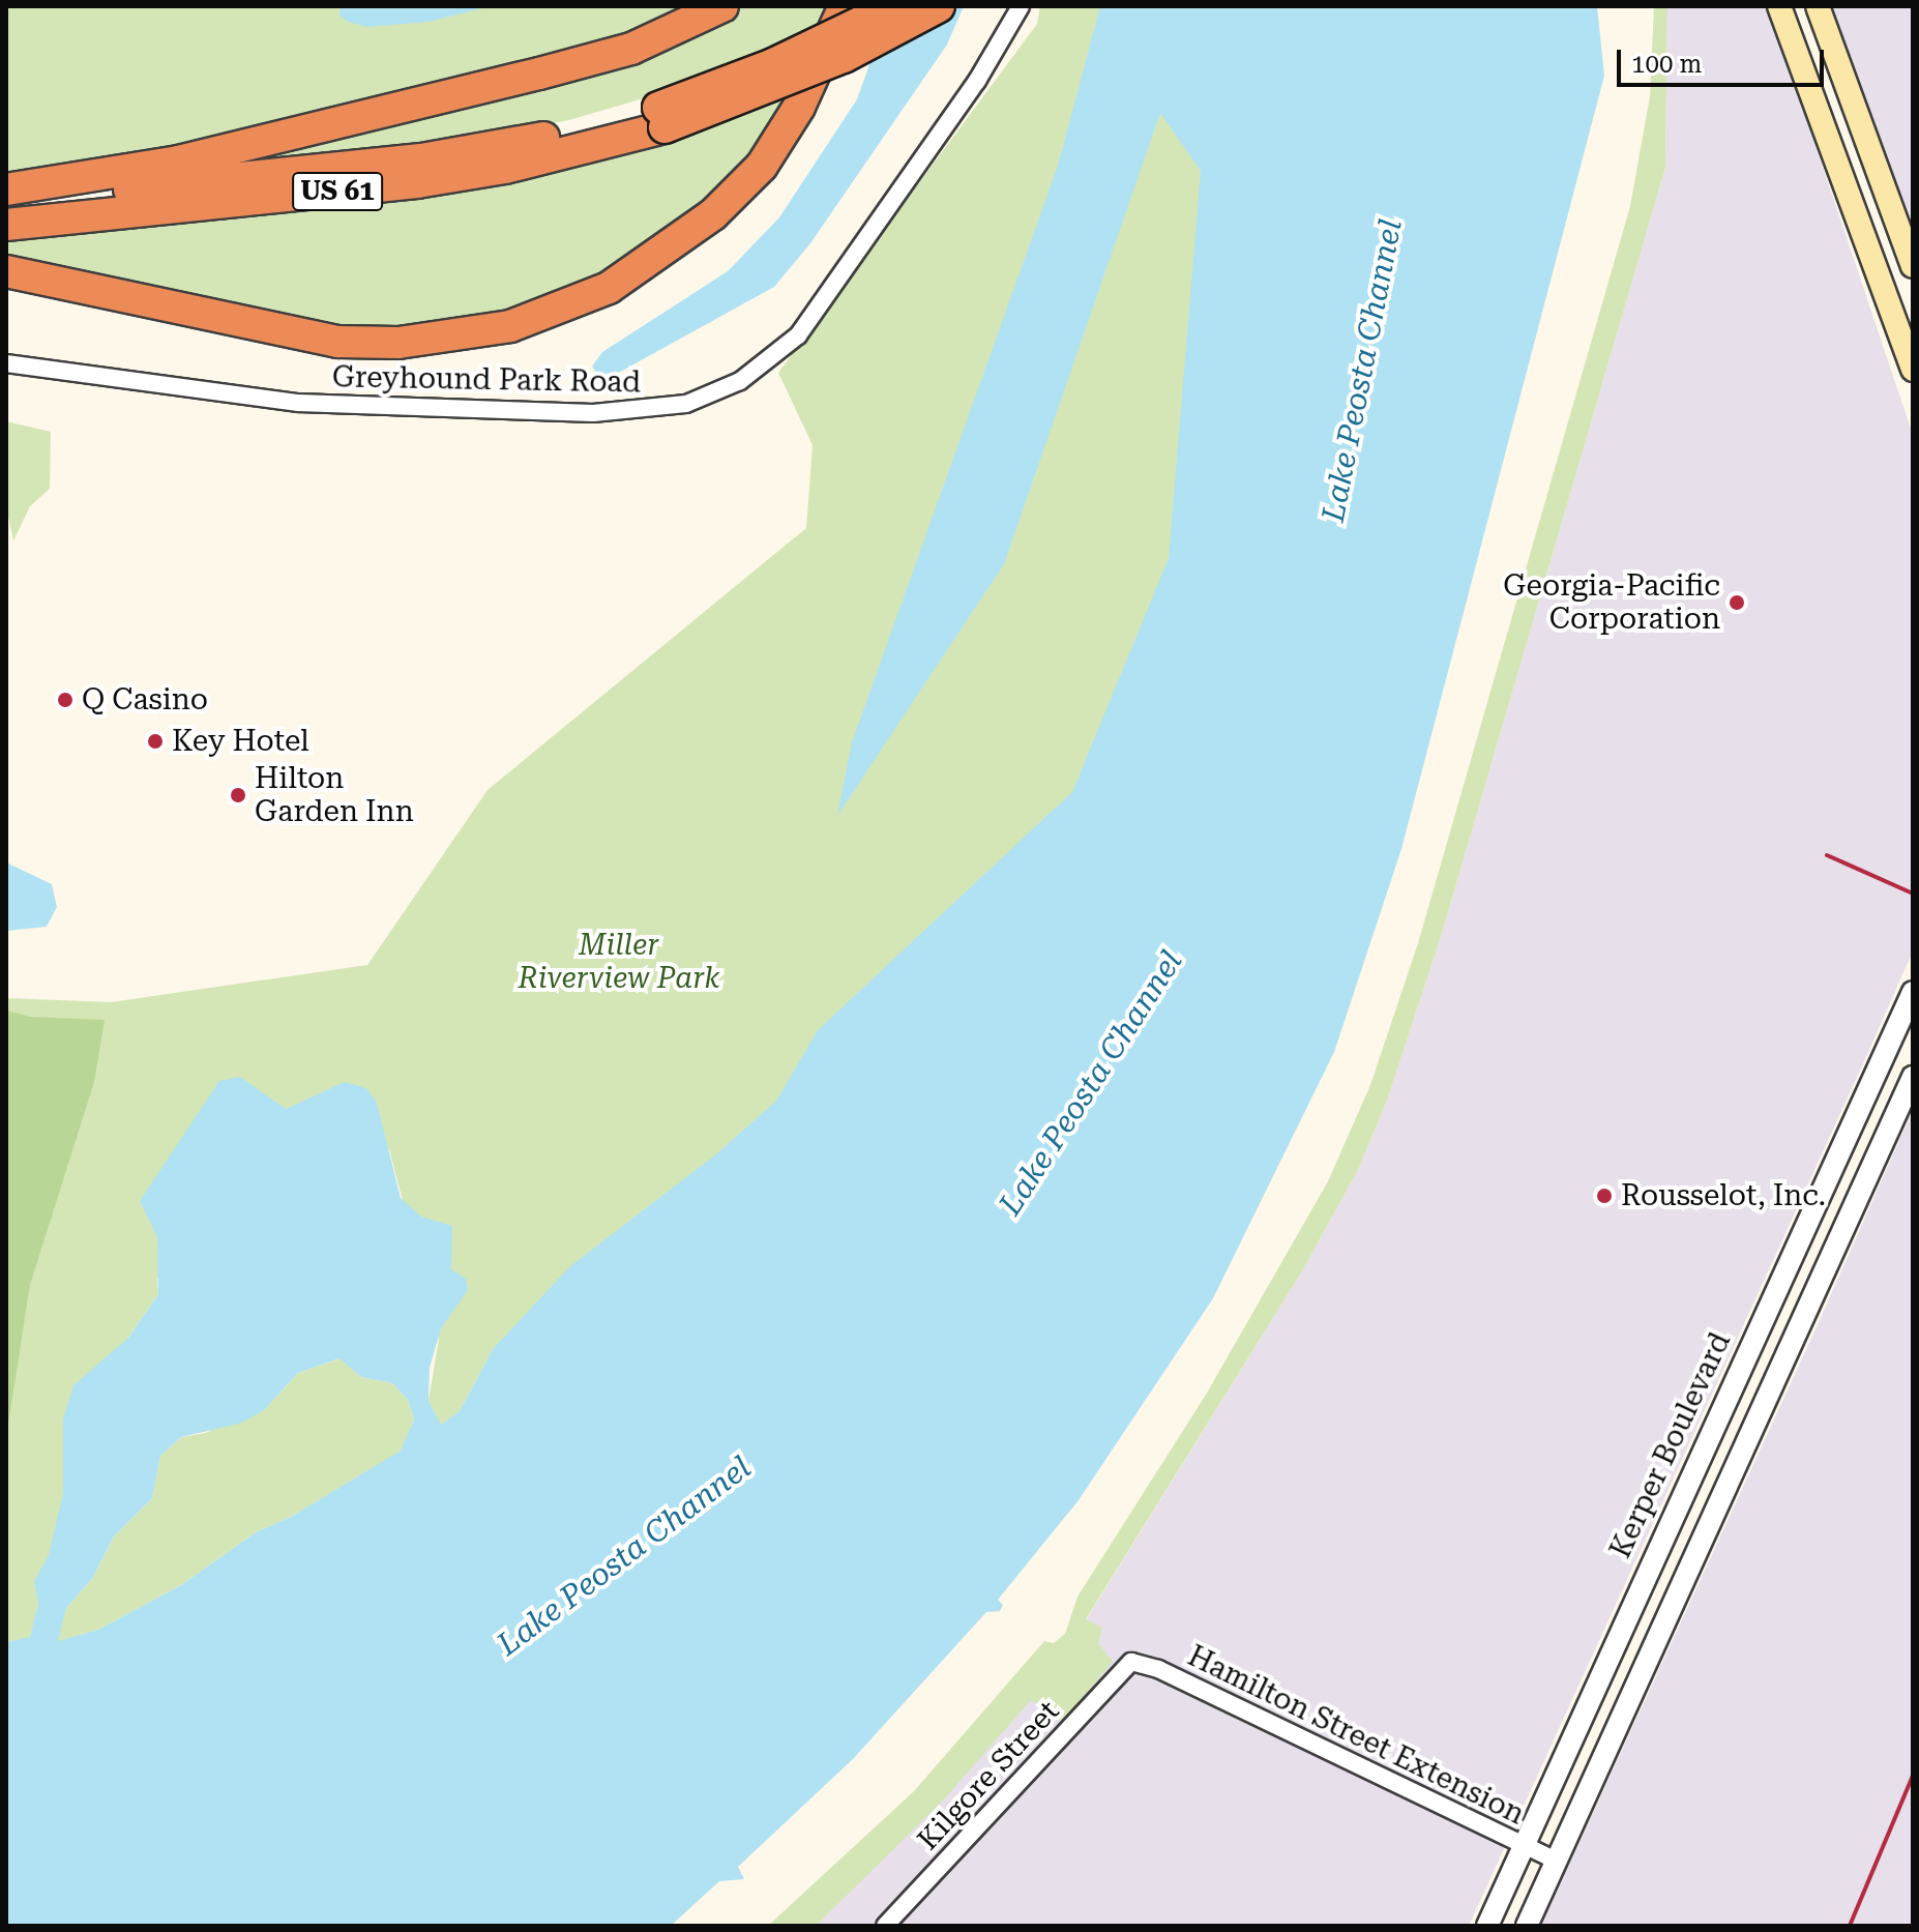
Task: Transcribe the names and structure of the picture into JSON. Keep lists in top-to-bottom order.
{
  "streets": {
    "highway": ["US 61"],
    "street": [
      "Greyhound Park Road",
      "Kerper Boulevard",
      "Hamilton Street Extension",
      "Kilgore Street"
    ]
  },
  "crossings": [
    ["Kerper Boulevard", "Hamilton Street Extension"],
    ["Hamilton Street Extension", "Kilgore Street"]
  ],
  "water": ["Lake Peosta Channel"],
  "parks": ["Miller Riverview Park"],
  "places": [
    "Georgia-Pacific Corporation",
    "Q Casino",
    "Key Hotel",
    "Hilton Garden Inn",
    "Rousselot, Inc."
  ],
  "scale_bar": "100 m"
}
